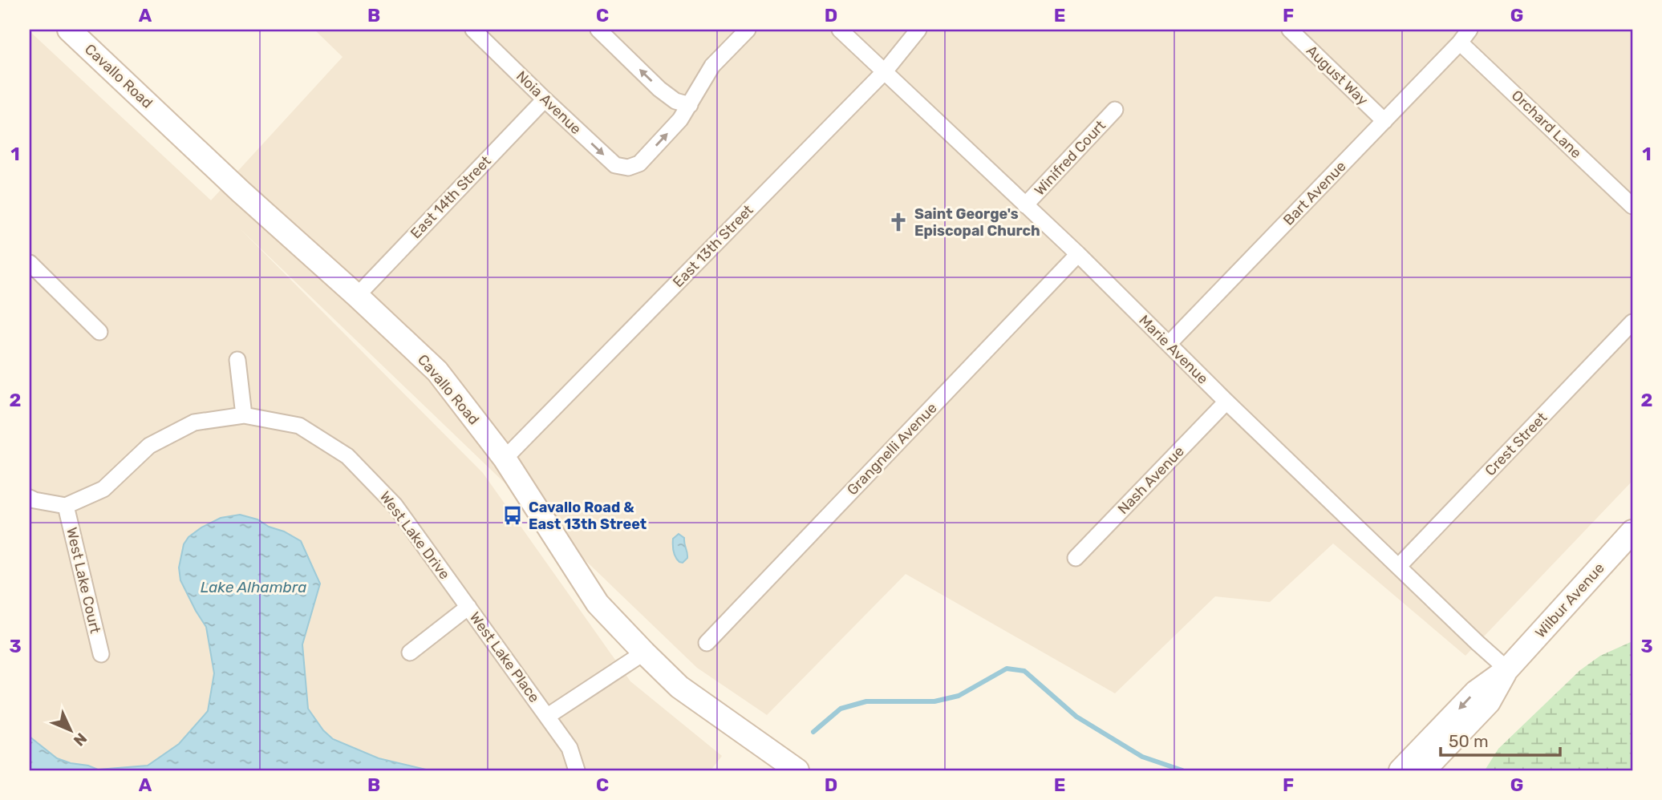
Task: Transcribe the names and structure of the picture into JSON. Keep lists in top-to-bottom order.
{
  "streets": {
    "street": [
      "August Way",
      "Cavallo Road",
      "Noia Avenue",
      "Orchard Lane",
      "Winifred Court",
      "Bart Avenue",
      "East 14th Street",
      "East 13th Street",
      "Marie Avenue",
      "Crest Street",
      "Grangnelli Avenue",
      "Nash Avenue",
      "West Lake Drive",
      "West Lake Court",
      "Wilbur Avenue",
      "West Lake Place"
    ]
  },
  "crossings": [
    ["August Way", "Bart Avenue"],
    ["Cavallo Road", "East 14th Street"],
    ["Cavallo Road", "East 13th Street"],
    ["Noia Avenue", "East 14th Street"],
    ["Orchard Lane", "Bart Avenue"],
    ["Winifred Court", "Marie Avenue"],
    ["Bart Avenue", "Marie Avenue"],
    ["East 13th Street", "Marie Avenue"],
    ["Marie Avenue", "Crest Street"],
    ["Marie Avenue", "Grangnelli Avenue"],
    ["Marie Avenue", "Nash Avenue"],
    ["Marie Avenue", "Wilbur Avenue"],
    ["West Lake Drive", "West Lake Court"],
    ["West Lake Drive", "West Lake Place"]
  ],
  "water": ["Lake Alhambra"],
  "places": {
    "church": ["Saint George's Episcopal Church"],
    "bus stop": ["Cavallo Road & East 13th Street"]
  },
  "scale_bar": "50 m",
  "north": "bottom right",
  "grid": {
    "columns": [
      "A",
      "B",
      "C",
      "D",
      "E",
      "F",
      "G"
    ],
    "rows": ["1", "2", "3"]
  }
}
